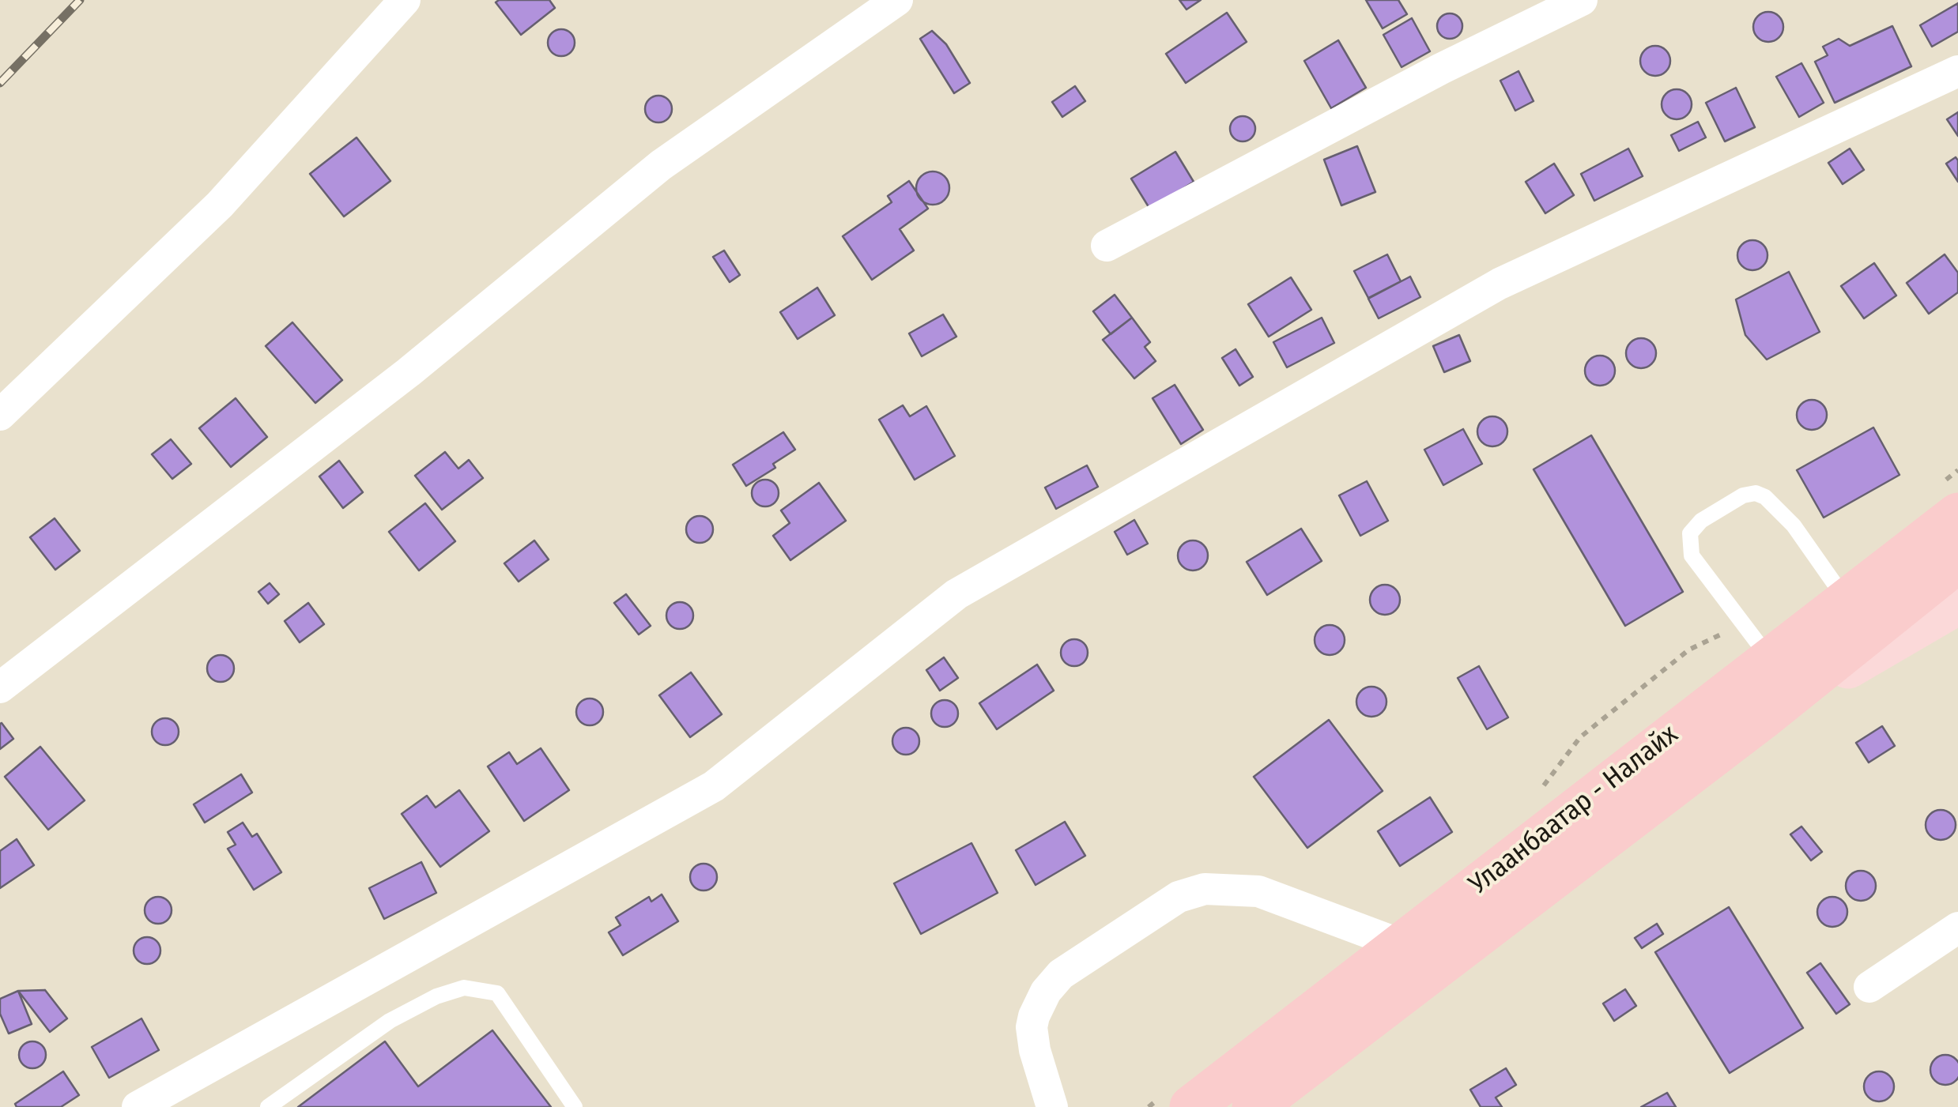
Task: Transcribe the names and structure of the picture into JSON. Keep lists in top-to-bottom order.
{
  "streets": {
    "highway": ["Улаанбаатар - Налайх"]
  }
}
